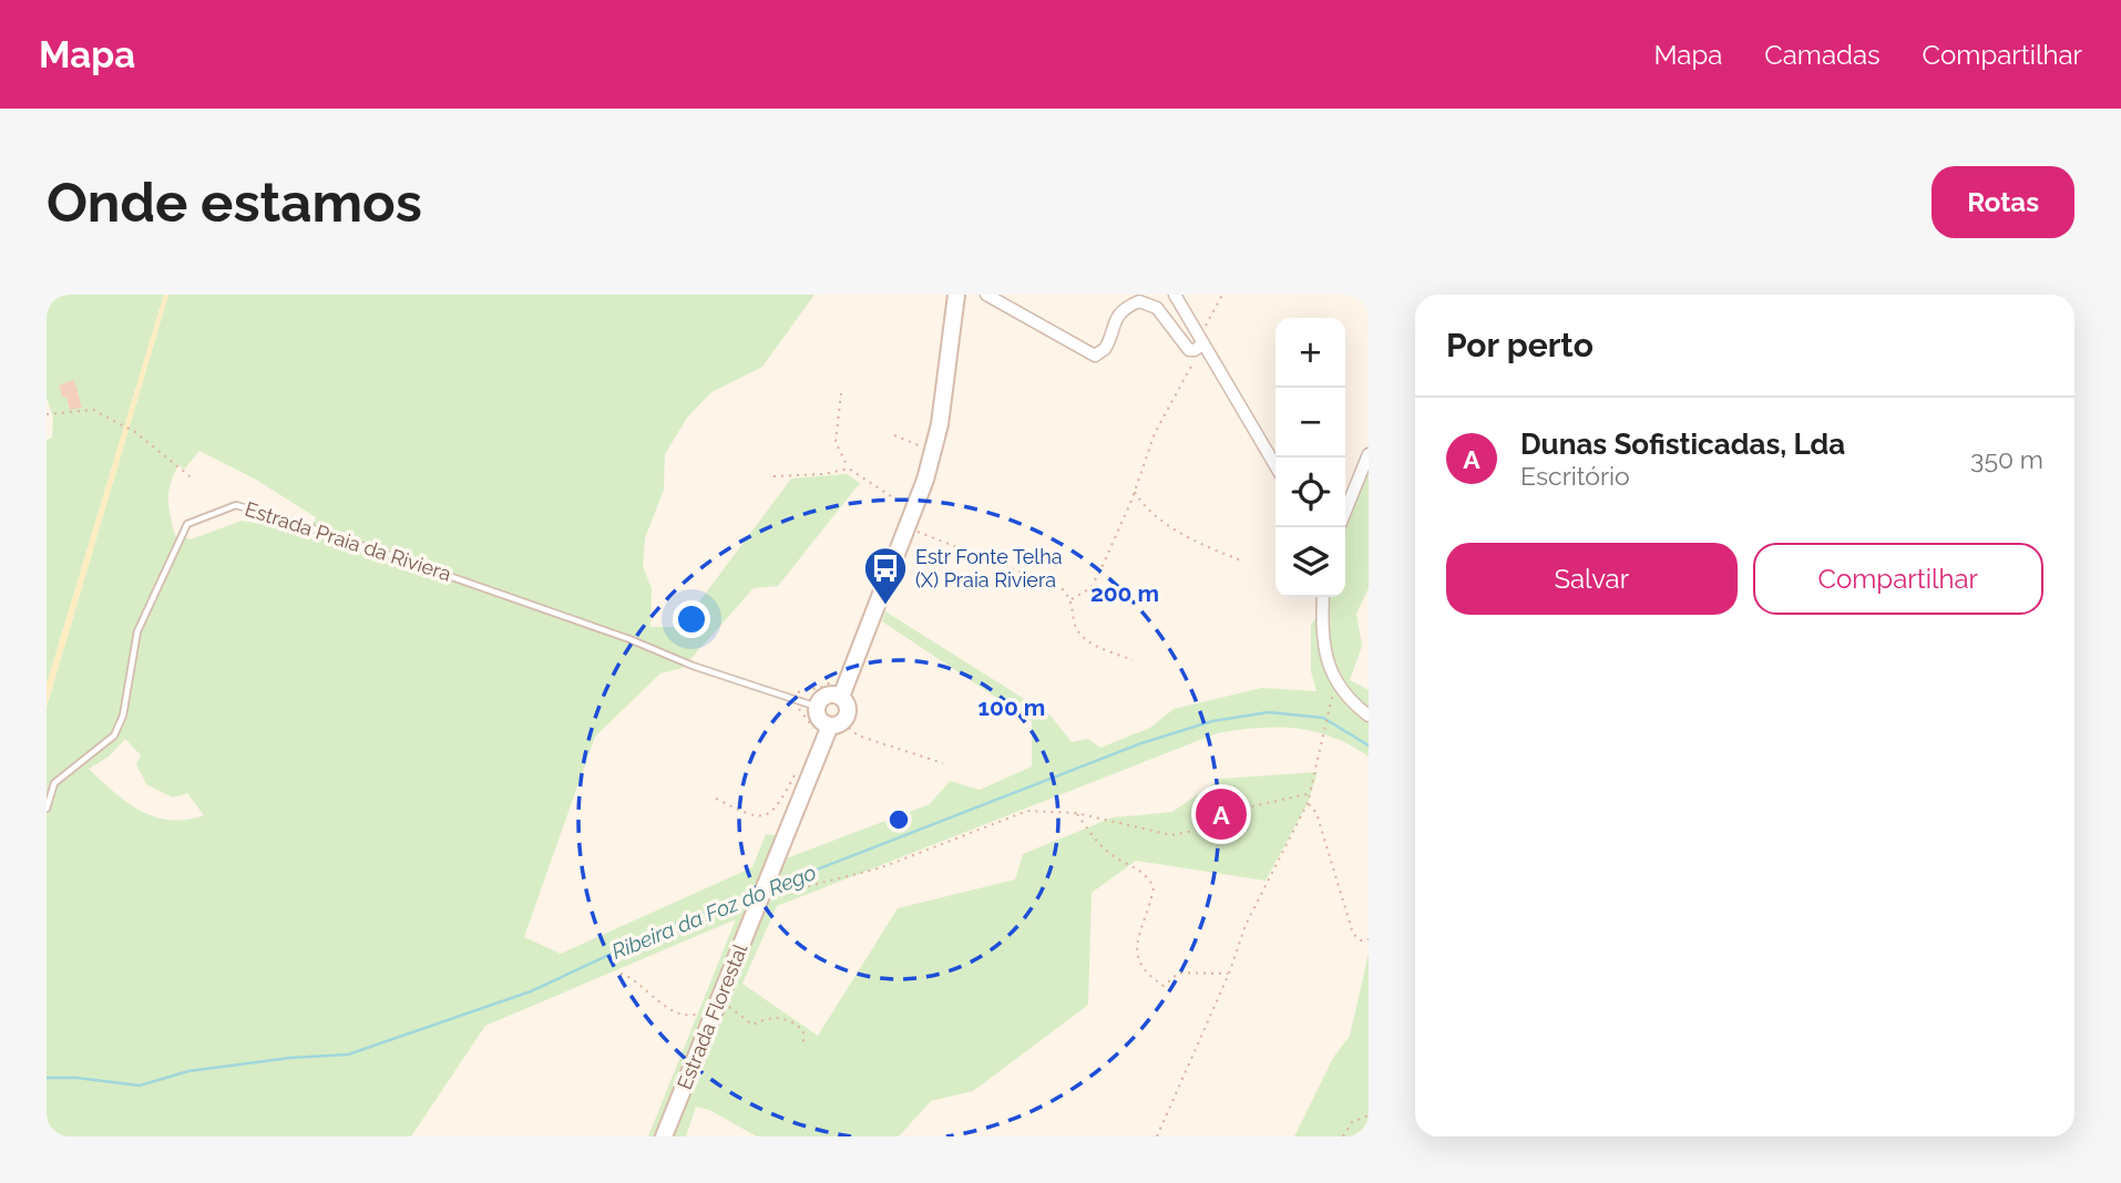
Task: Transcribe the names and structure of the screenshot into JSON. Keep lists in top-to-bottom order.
{
  "streets": {
    "main road": ["Estrada Florestal"],
    "lane": ["Estrada Praia da Riviera"]
  },
  "crossings": [
    ["Estrada Praia da Riviera", "Estrada Florestal"]
  ],
  "water": ["Ribeira da Foz do Rego"],
  "places": {
    "bus stop": ["Estr Fonte Telha (X) Praia Riviera"]
  },
  "page": {
    "header": "Mapa",
    "nav": ["Mapa", "Camadas", "Compartilhar"],
    "buttons": [
      "Rotas",
      ["Salvar", "Compartilhar"]
    ],
    "title": "Onde estamos",
    "heading": "Por perto",
    "map_buttons": ["+", "−"],
    "list": [
      {
        "mark": "A",
        "name": "Dunas Sofisticadas, Lda",
        "note": "Escritório",
        "value": "350 m"
      }
    ],
    "pins": "A"
  },
  "rings": ["200 m", "100 m"]
}
